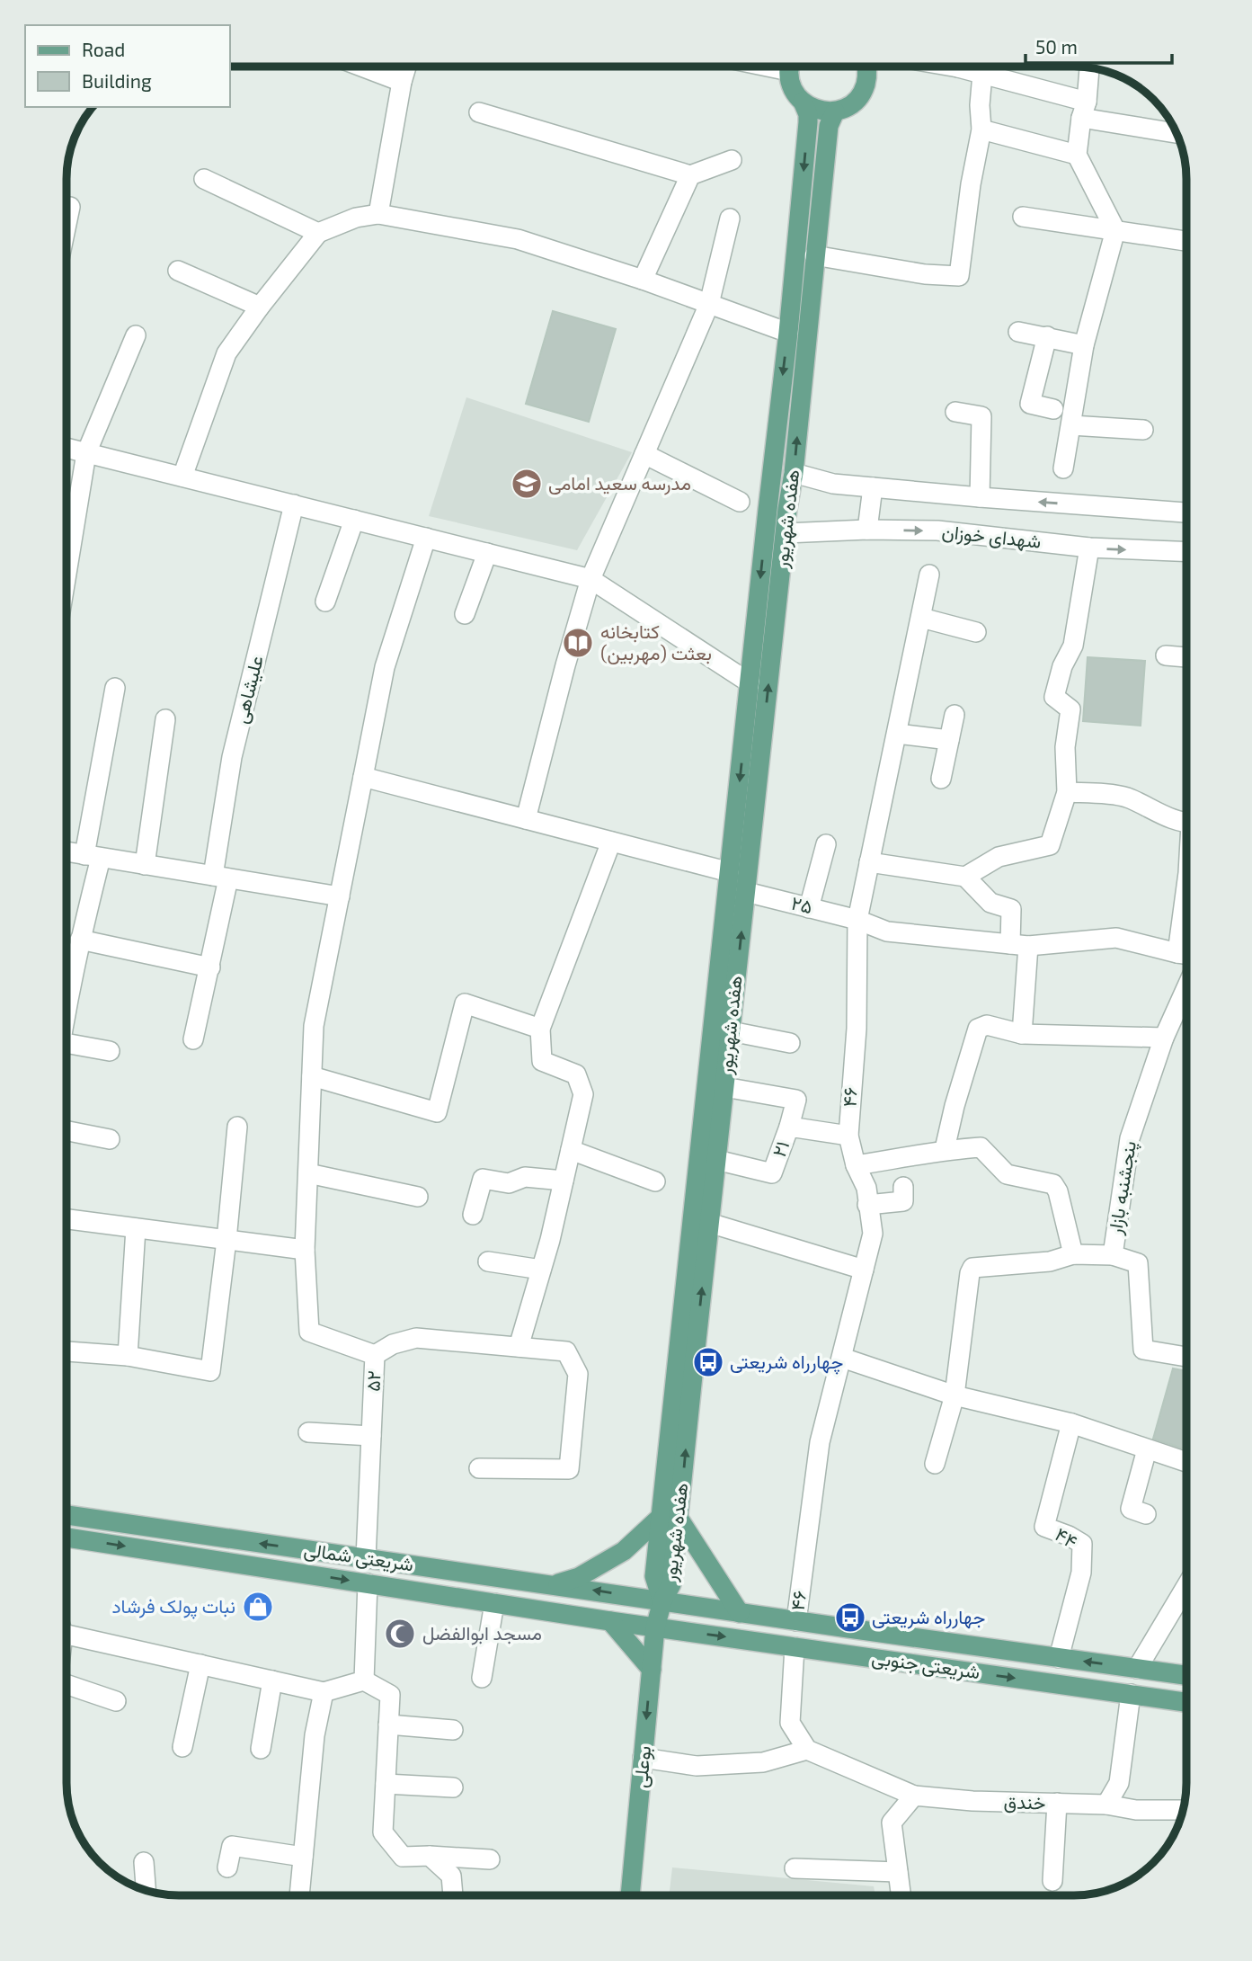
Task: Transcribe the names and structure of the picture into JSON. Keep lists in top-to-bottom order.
{
  "streets": {
    "main road": [
      "هفده شهریور",
      "شریعتی شمالی",
      "شریعتی جنوبی",
      "بوعلی"
    ],
    "street": [
      "شهدای خوزان",
      "علیشاهی",
      "۲۵",
      "۴۶",
      "۲۱",
      "پنجشنبه بازار",
      "۵۲",
      "۴۴",
      "خندق"
    ]
  },
  "crossings": [
    ["هفده شهریور", "شهدای خوزان"],
    ["هفده شهریور", "۲۵"],
    ["هفده شهریور", "۲۱"],
    ["هفده شهریور", "شریعتی شمالی"],
    ["هفده شهریور", "شریعتی جنوبی"],
    ["هفده شهریور", "بوعلی"],
    ["۲۵", "۴۶"],
    ["۴۶", "۲۱"],
    ["۴۶", "شریعتی جنوبی"],
    ["۵۲", "شریعتی شمالی"],
    ["۴۴", "شریعتی جنوبی"],
    ["شریعتی شمالی", "شریعتی جنوبی"],
    ["شریعتی شمالی", "بوعلی"],
    ["شریعتی جنوبی", "بوعلی"]
  ],
  "places": {
    "school or university": ["مدرسه سعید امامی"],
    "library": ["کتابخانه بعثت (مهربین)"],
    "bus stop": ["چهارراه شریعتی", "جهارراه شریعتی"],
    "shop": ["نبات پولک فرشاد"],
    "mosque": ["مسجد ابوالفضل"]
  },
  "legend": ["Road", "Building"],
  "scale_bar": "50 m"
}
